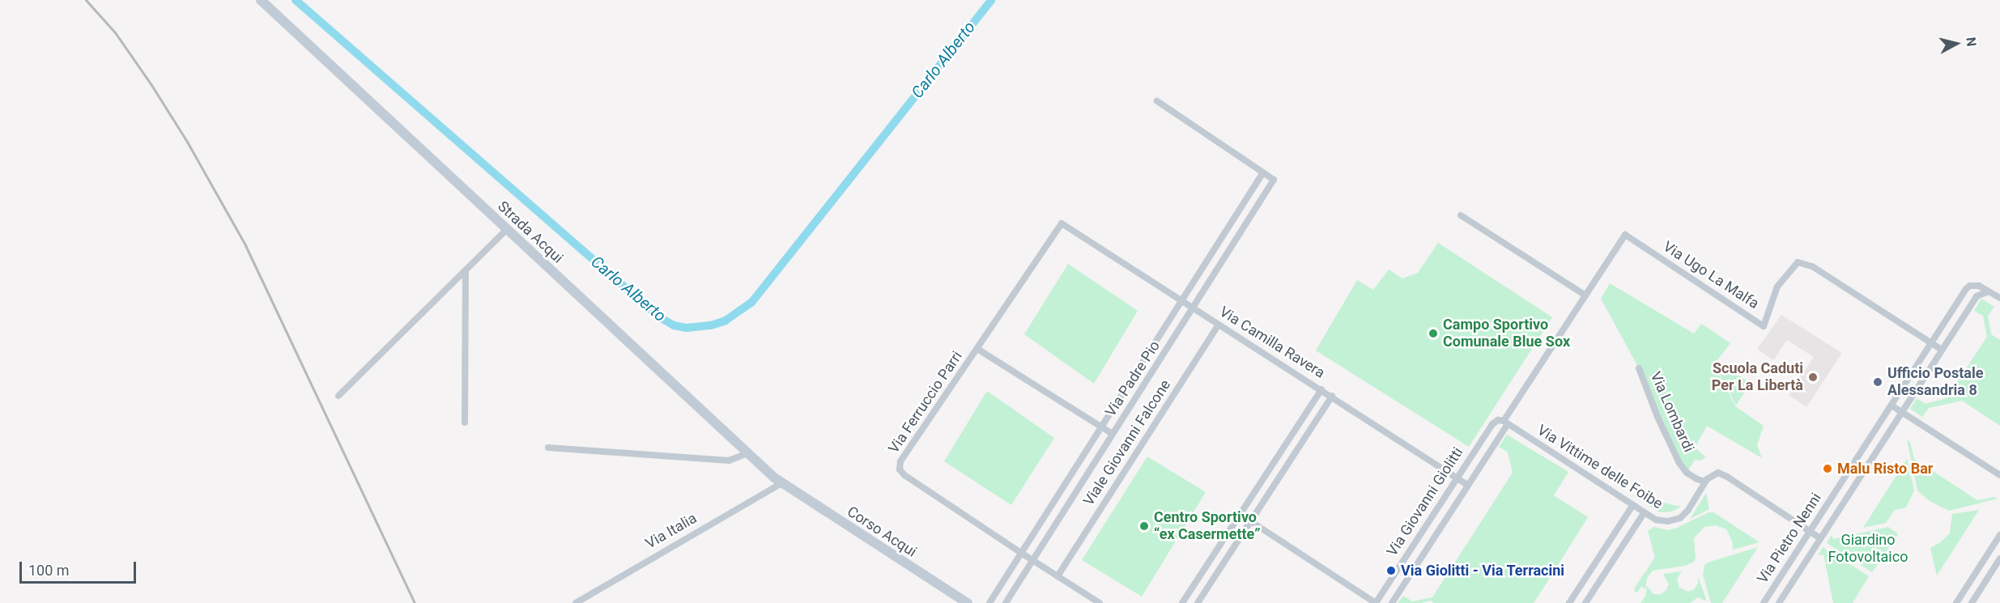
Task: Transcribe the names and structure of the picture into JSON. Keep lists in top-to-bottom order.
{
  "streets": {
    "street": [
      "Strada Acqui",
      "Via Ugo La Malfa",
      "Via Camilla Ravera",
      "Via Padre Pio",
      "Via Ferruccio Parri",
      "Via Lombardi",
      "Viale Giovanni Falcone",
      "Via Vittime delle Foibe",
      "Via Giovanni Giolitti",
      "Via Italia",
      "Corso Acqui",
      "Via Pietro Nenni"
    ]
  },
  "crossings": [
    ["Strada Acqui", "Via Italia"],
    ["Strada Acqui", "Corso Acqui"],
    ["Via Ugo La Malfa", "Via Giovanni Giolitti"],
    ["Via Ugo La Malfa", "Via Pietro Nenni"],
    ["Via Camilla Ravera", "Via Padre Pio"],
    ["Via Camilla Ravera", "Via Ferruccio Parri"],
    ["Via Camilla Ravera", "Viale Giovanni Falcone"],
    ["Via Camilla Ravera", "Via Giovanni Giolitti"],
    ["Via Padre Pio", "Via Ferruccio Parri"],
    ["Via Ferruccio Parri", "Viale Giovanni Falcone"],
    ["Via Lombardi", "Via Vittime delle Foibe"],
    ["Via Vittime delle Foibe", "Via Giovanni Giolitti"],
    ["Via Italia", "Corso Acqui"]
  ],
  "water": ["Carlo Alberto"],
  "parks": ["Giardino Fotovoltaico"],
  "places": [
    "Campo Sportivo Comunale Blue Sox",
    "Scuola Caduti Per La Libertà",
    "Ufficio Postale Alessandria 8",
    "Malu Risto Bar",
    "Centro Sportivo “ex Casermette”",
    "Via Giolitti - Via Terracini"
  ],
  "scale_bar": "100 m",
  "north": "right"
}
